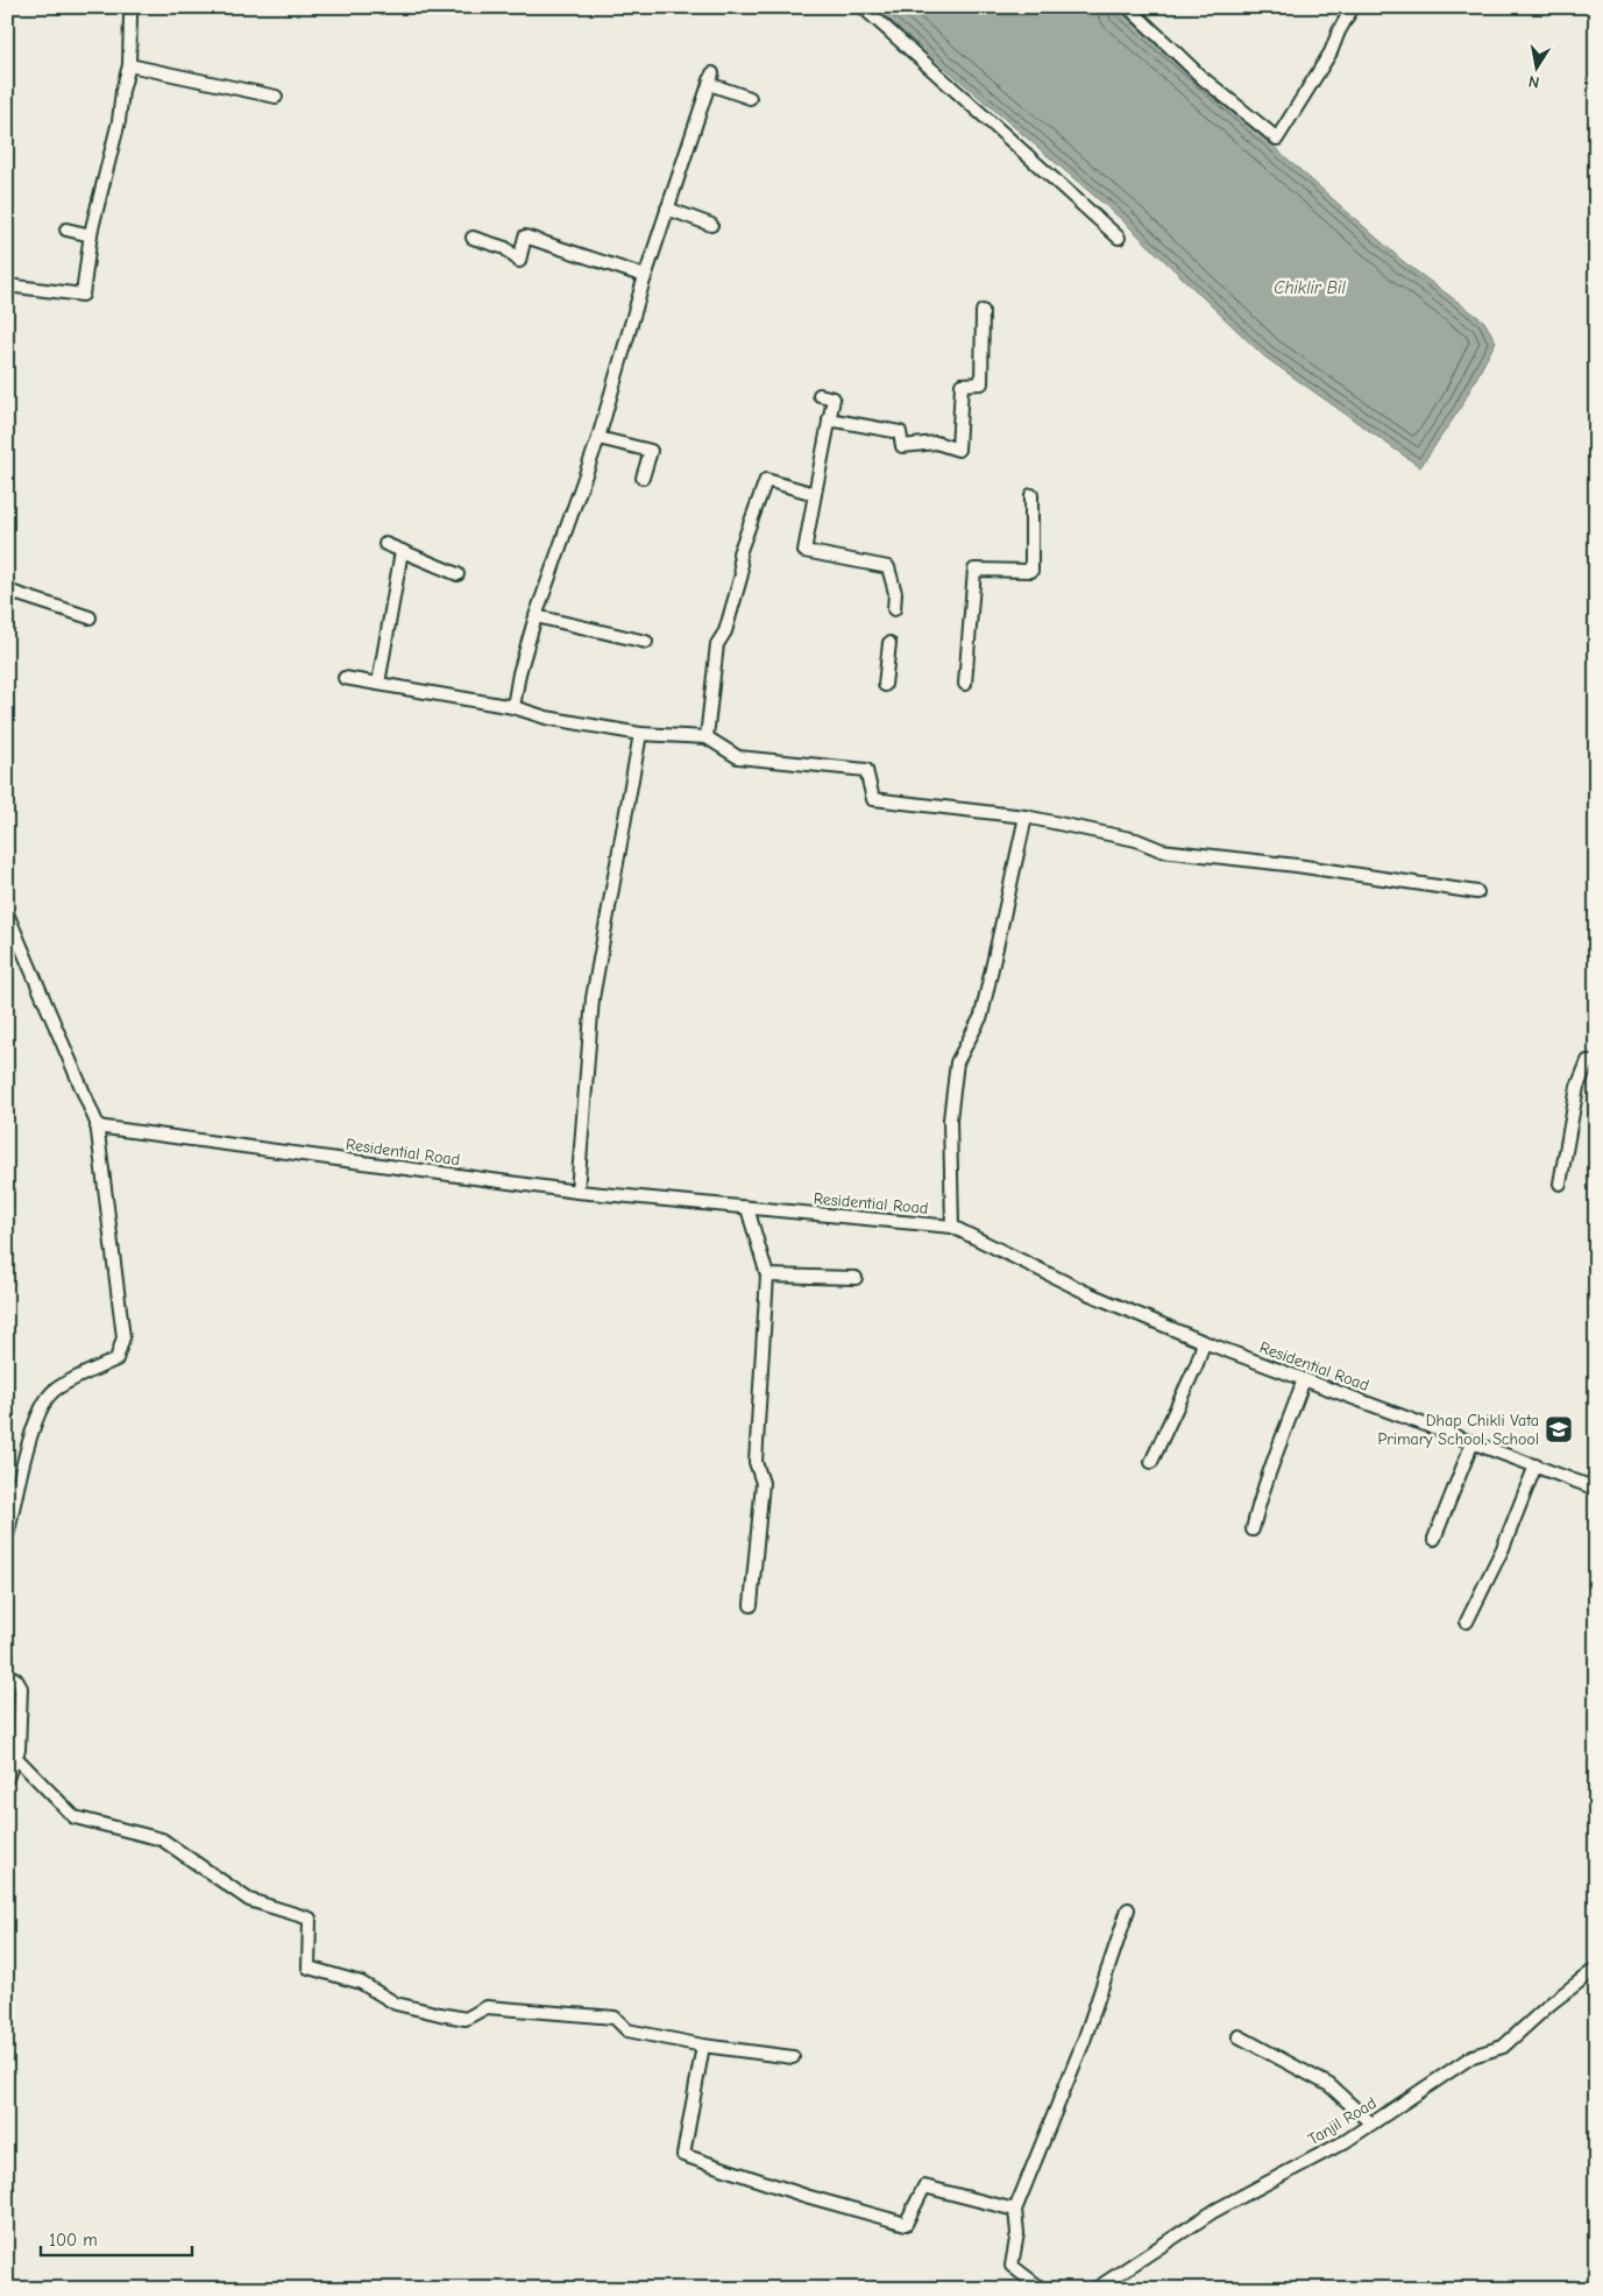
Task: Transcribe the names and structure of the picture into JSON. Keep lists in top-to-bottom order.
{
  "streets": {
    "street": ["Residential Road", "Tanjil Road"]
  },
  "water": ["Chiklir Bil"],
  "places": {
    "school or university": ["Dhap Chikli Vata Primary School, School"]
  },
  "scale_bar": "100 m",
  "north": "bottom"
}
